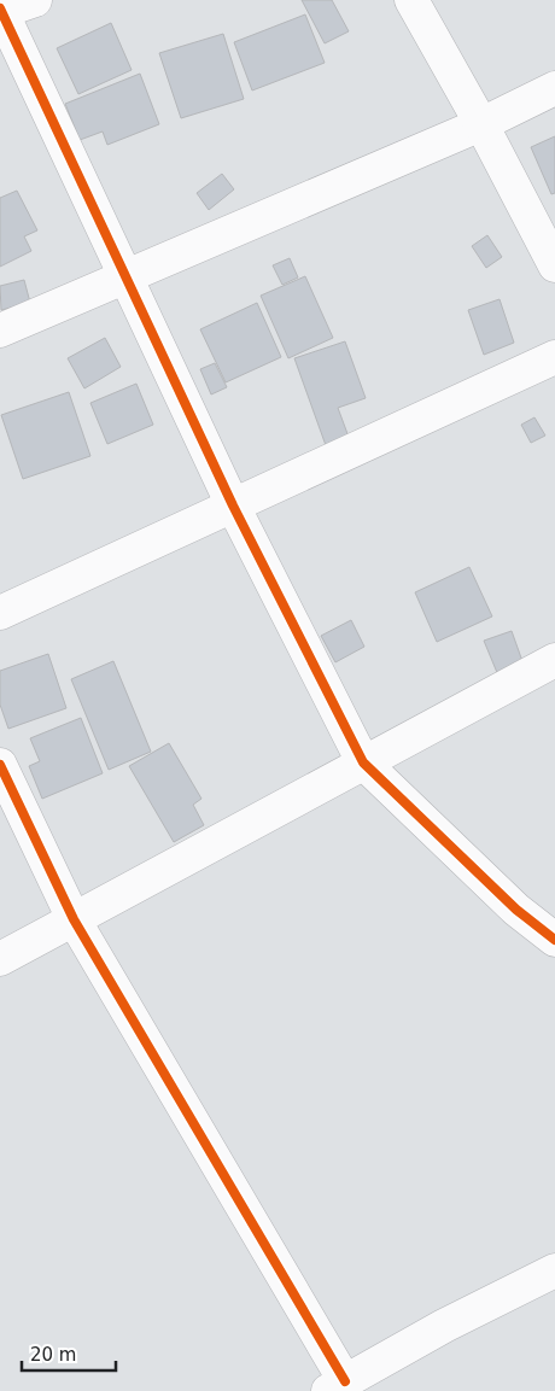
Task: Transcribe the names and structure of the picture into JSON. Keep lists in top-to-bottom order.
{
  "scale_bar": "20 m"
}
